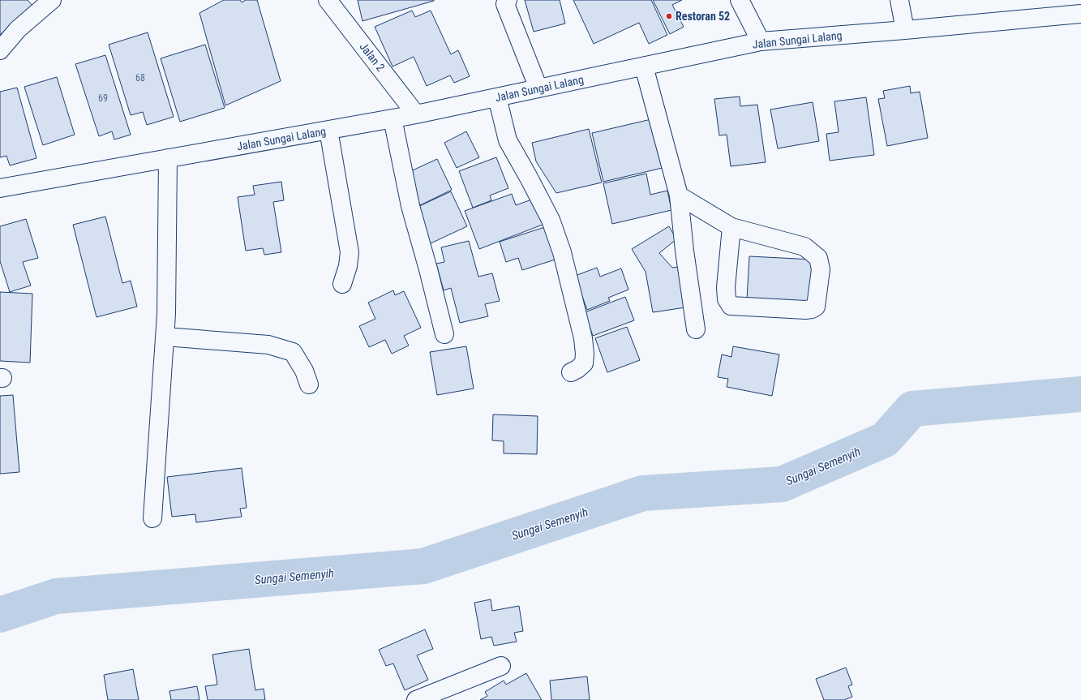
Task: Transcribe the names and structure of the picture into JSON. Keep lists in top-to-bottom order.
{
  "streets": {
    "street": ["Jalan Sungai Lalang", "Jalan 2"]
  },
  "crossings": [
    ["Jalan Sungai Lalang", "Jalan 2"]
  ],
  "water": ["Sungai Semenyih"],
  "places": ["Restoran 52"],
  "house_numbers": ["68", "69"]
}
